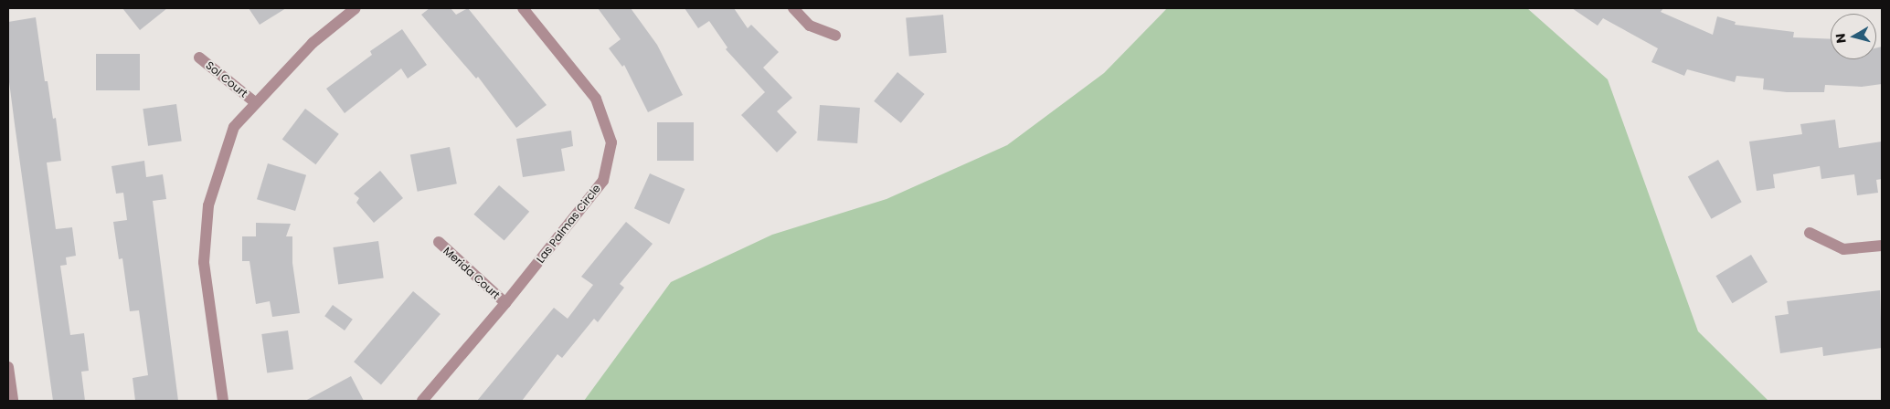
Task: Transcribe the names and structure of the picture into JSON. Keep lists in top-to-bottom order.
{
  "streets": {
    "street": ["Sol Court", "Las Palmas Circle", "Merida Court"]
  },
  "crossings": [
    ["Las Palmas Circle", "Merida Court"]
  ],
  "north": "left"
}
